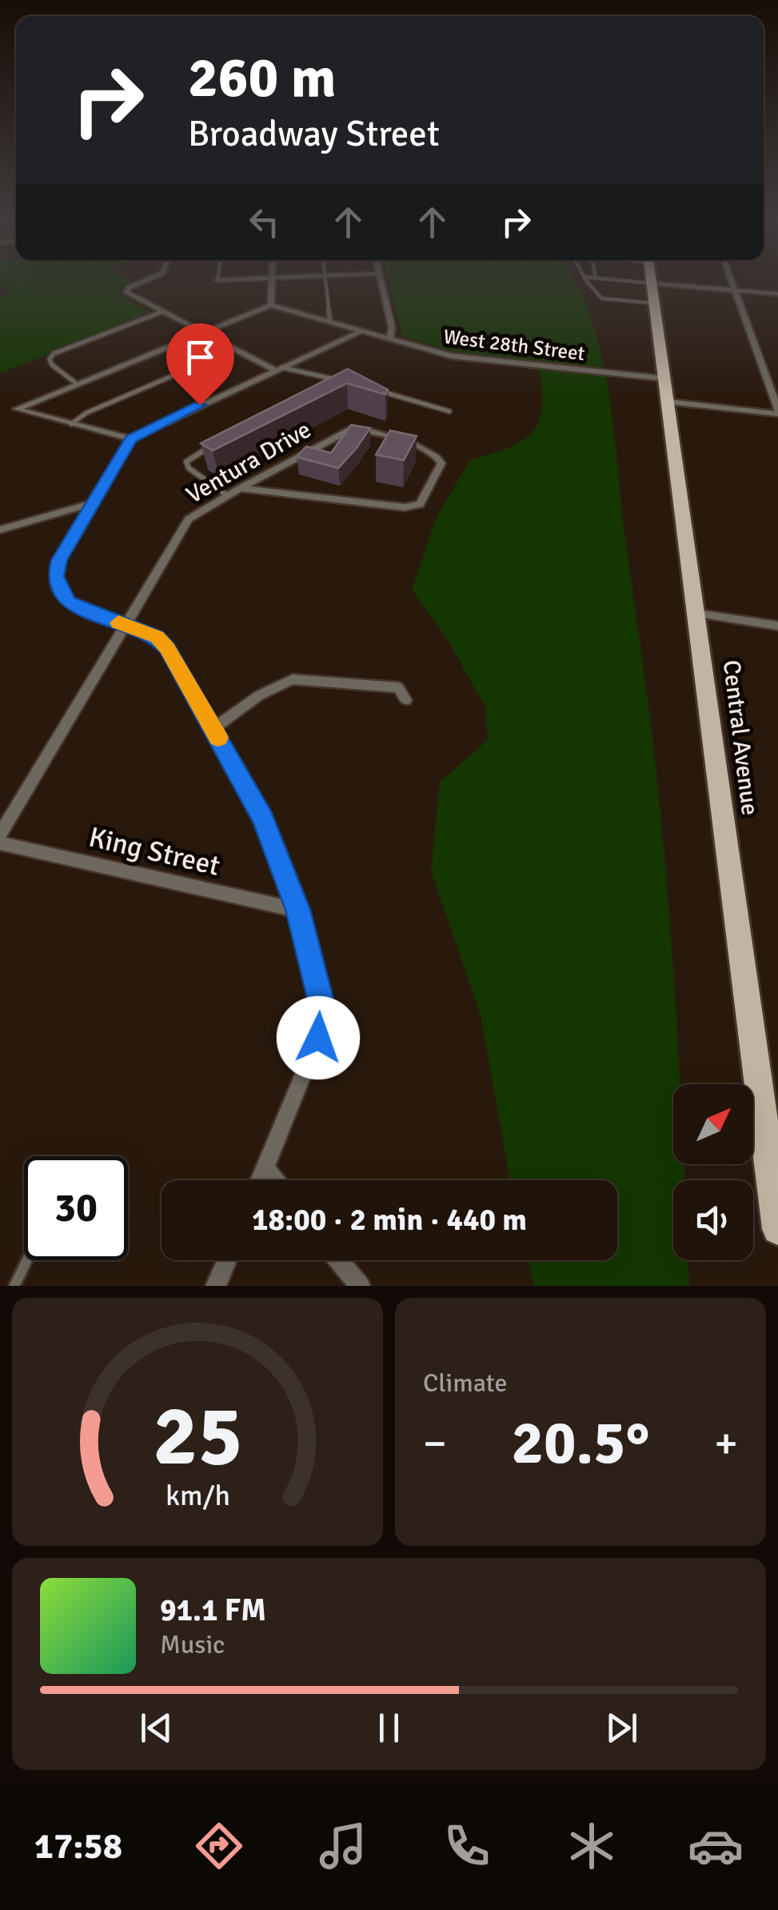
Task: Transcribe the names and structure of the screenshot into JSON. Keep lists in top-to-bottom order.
{
  "streets": {
    "main road": ["Central Avenue"],
    "street": ["West 28th Street", "Ventura Drive", "King Street"]
  },
  "crossings": [
    ["West 28th Street", "Central Avenue"]
  ],
  "north": "top right",
  "page": {
    "turn": ["260 m", "Broadway Street"],
    "limit": "30",
    "trip": "18:00 · 2 min · 440 m",
    "tile": "Climate",
    "heat": ["−", "20.5°", "+"],
    "song": ["91.1 FM", "Music"],
    "tabs": "17:58",
    "gauge": ["25", "km/h"]
  }
}
